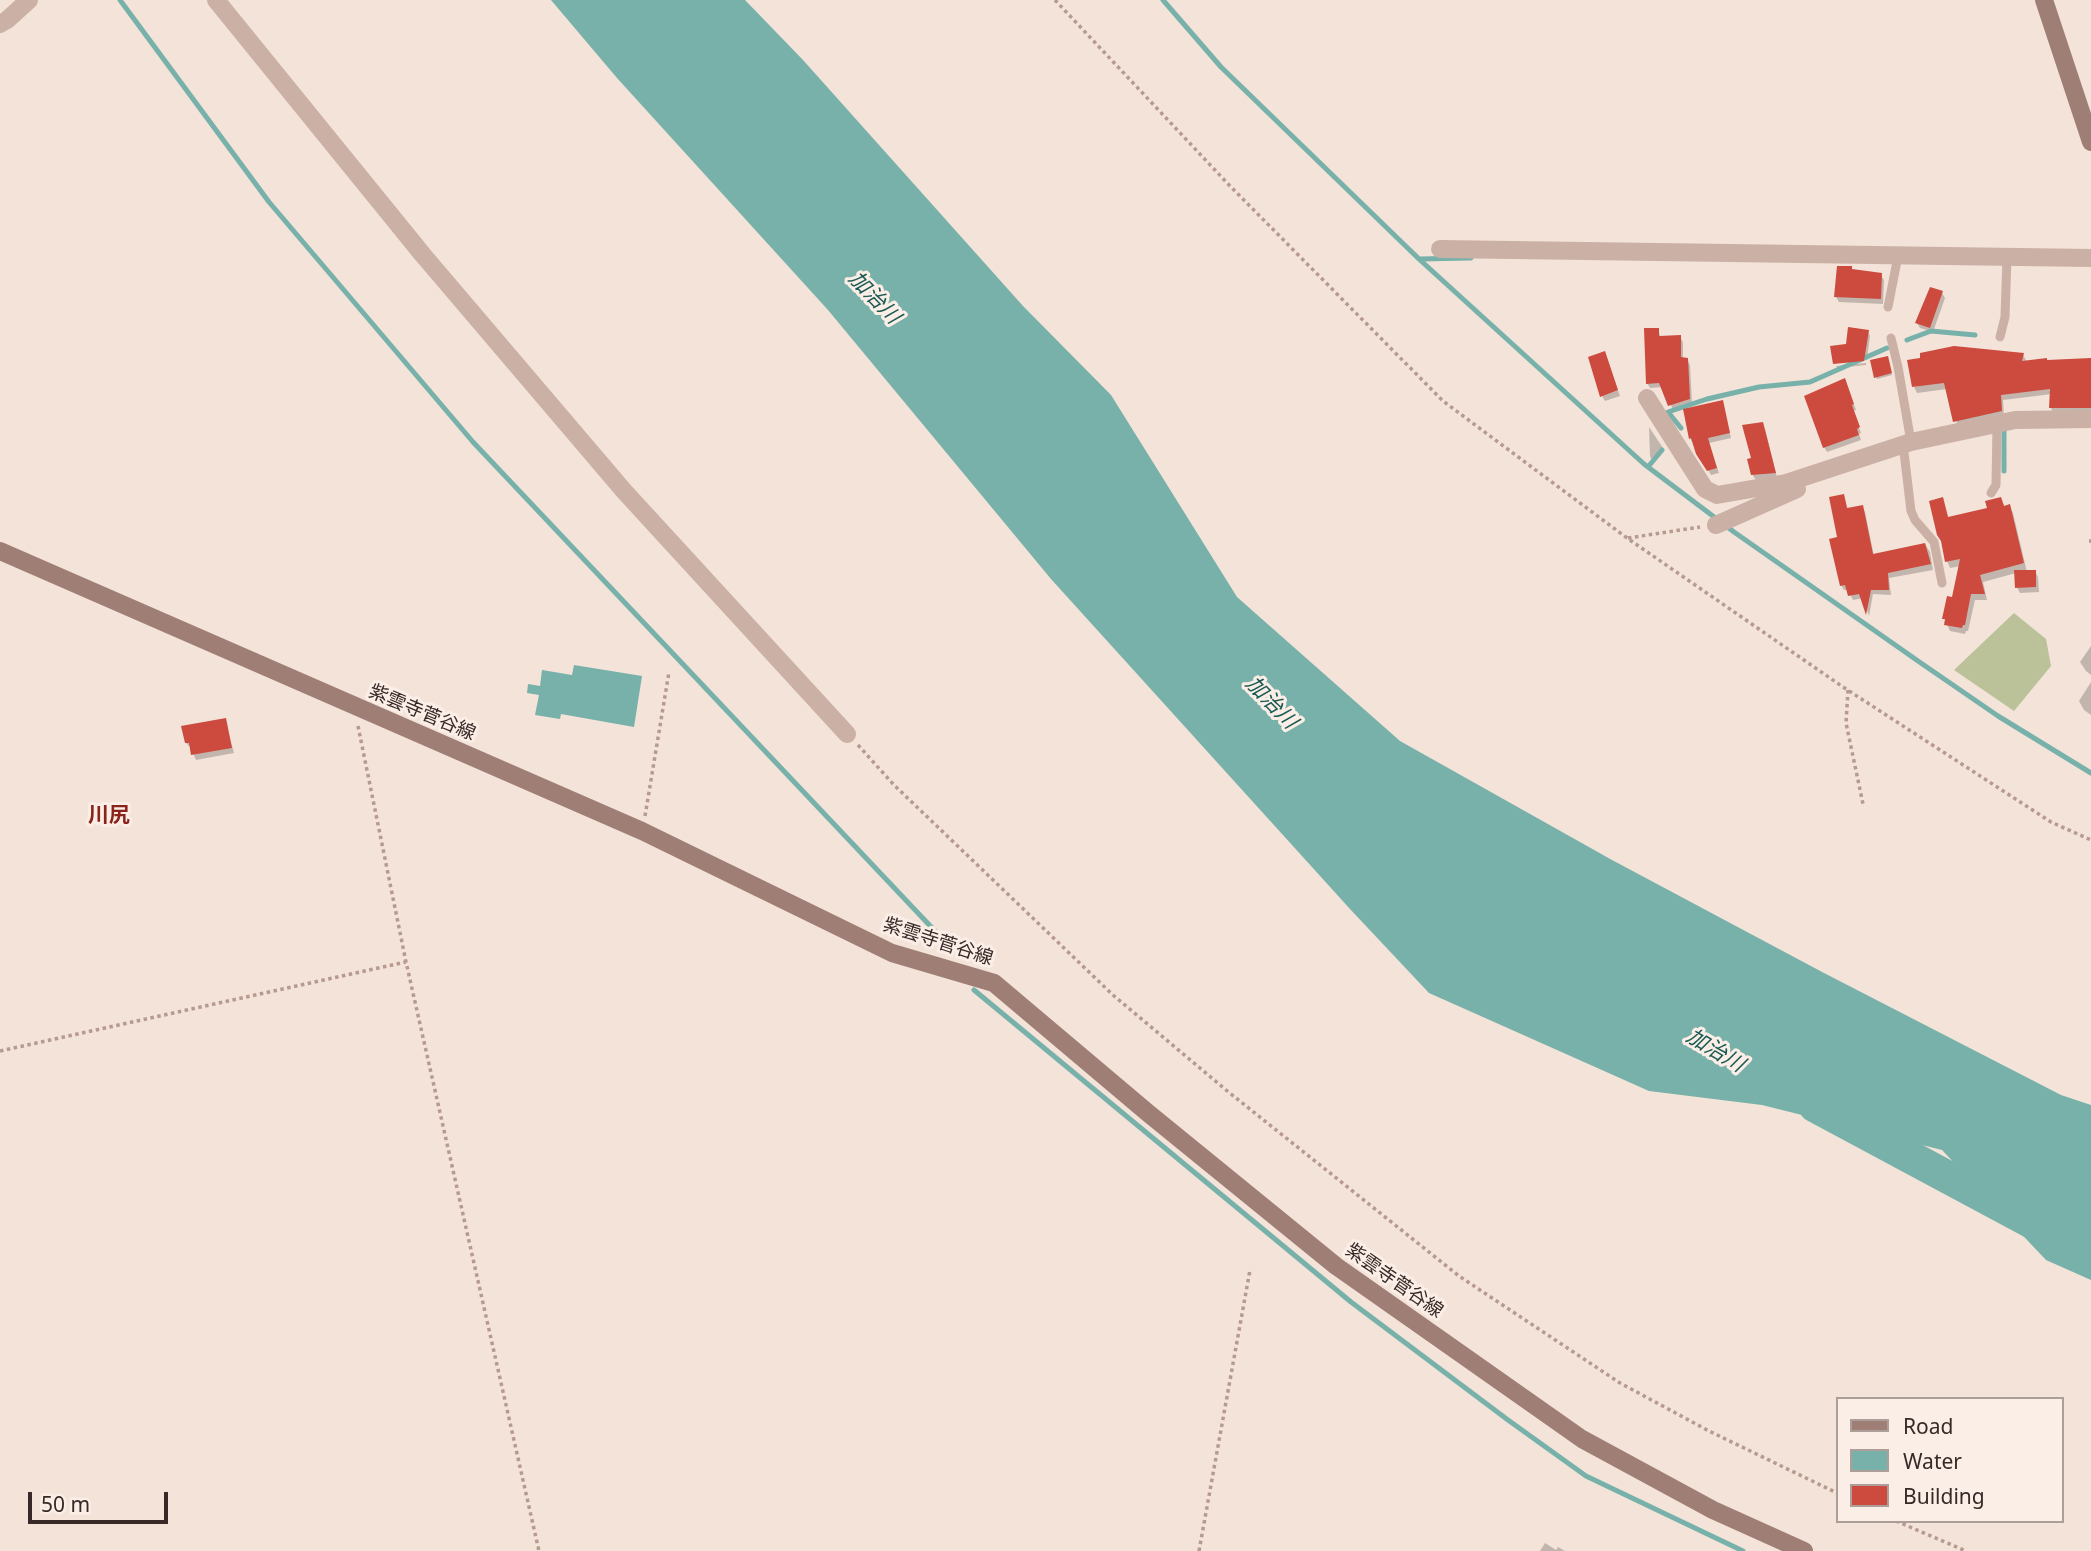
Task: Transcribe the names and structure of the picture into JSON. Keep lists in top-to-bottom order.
{
  "streets": {
    "main road": ["紫雲寺菅谷線"]
  },
  "districts": ["川尻"],
  "water": ["加治川"],
  "legend": ["Road", "Water", "Building"],
  "scale_bar": "50 m"
}
